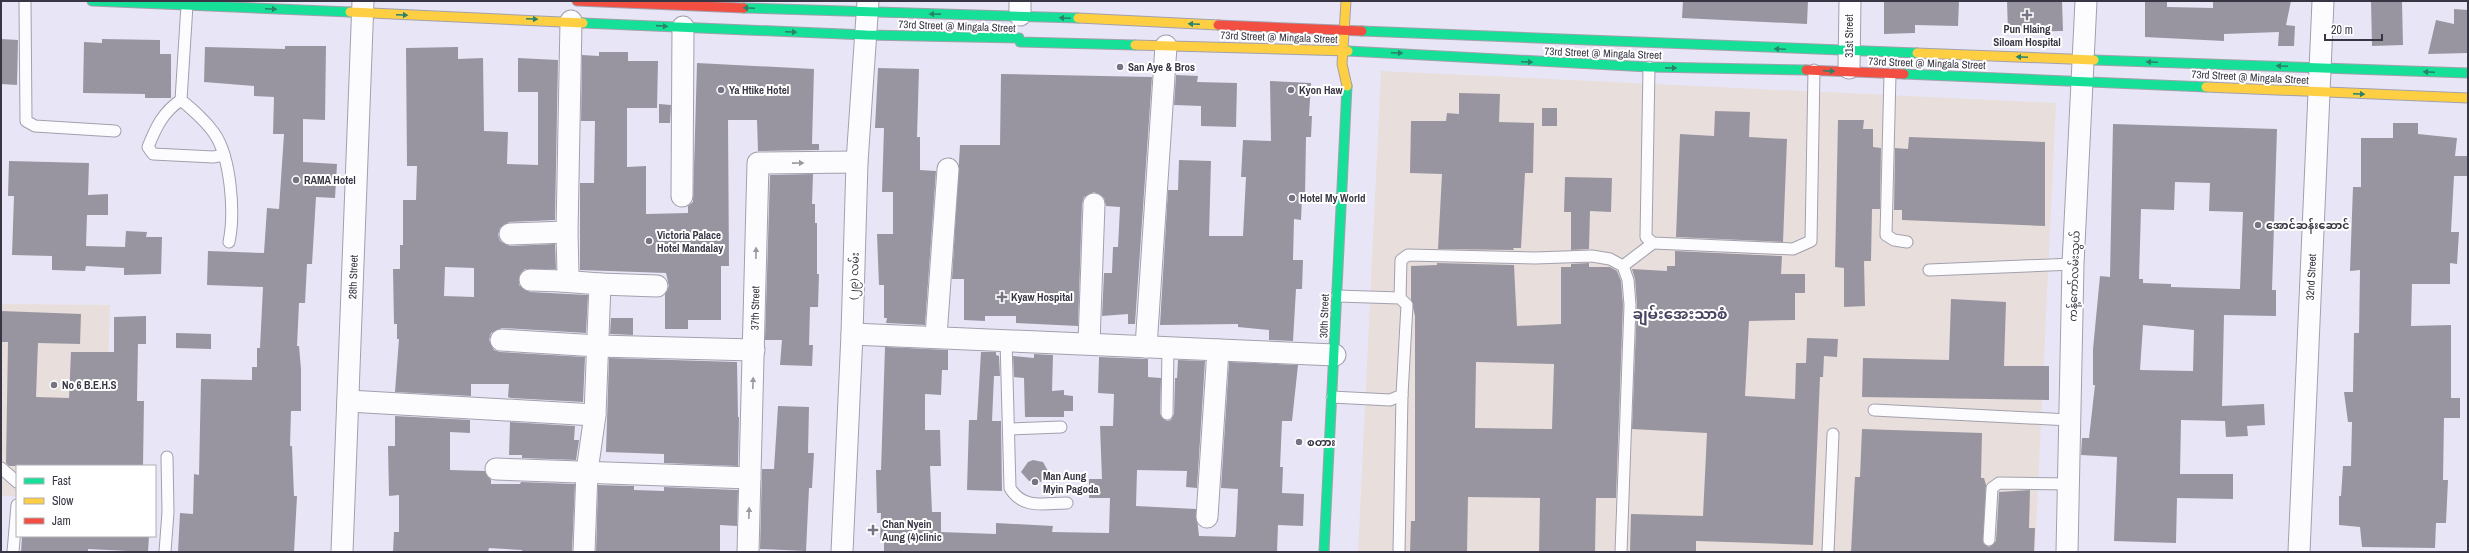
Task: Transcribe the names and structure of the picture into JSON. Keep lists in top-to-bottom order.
{
  "streets": {
    "main road": ["73rd Street @ Mingala Street", "30th Street"],
    "street": [
      "31st Street",
      "(၂၉) လမ်း",
      "ကန့်ကော်လမ်းသွယ်",
      "28th Street",
      "32nd Street",
      "37th Street"
    ]
  },
  "crossings": [
    ["73rd Street @ Mingala Street", "31st Street"],
    ["73rd Street @ Mingala Street", "(၂၉) လမ်း"],
    ["73rd Street @ Mingala Street", "ကန့်ကော်လမ်းသွယ်"],
    ["73rd Street @ Mingala Street", "28th Street"],
    ["73rd Street @ Mingala Street", "32nd Street"],
    ["73rd Street @ Mingala Street", "30th Street"],
    ["(၂၉) လမ်း", "37th Street"]
  ],
  "districts": ["ချမ်းအေးသာစံ"],
  "places": {
    "health": ["Pun Hlaing Siloam Hospital", "Kyaw Hospital", "Chan Nyein Aung (4)clinic"],
    "other": [
      "San Aye & Bros",
      "Ya Htike Hotel",
      "Kyon Haw",
      "RAMA Hotel",
      "Hotel My World",
      "အောင်ဆန်းဆောင်",
      "Victoria Palace Hotel Mandalay",
      "No 6 B.E.H.S",
      "စတား",
      "Man Aung Myin Pagoda"
    ]
  },
  "legend": ["Fast", "Slow", "Jam"],
  "scale_bar": "20 m"
}
